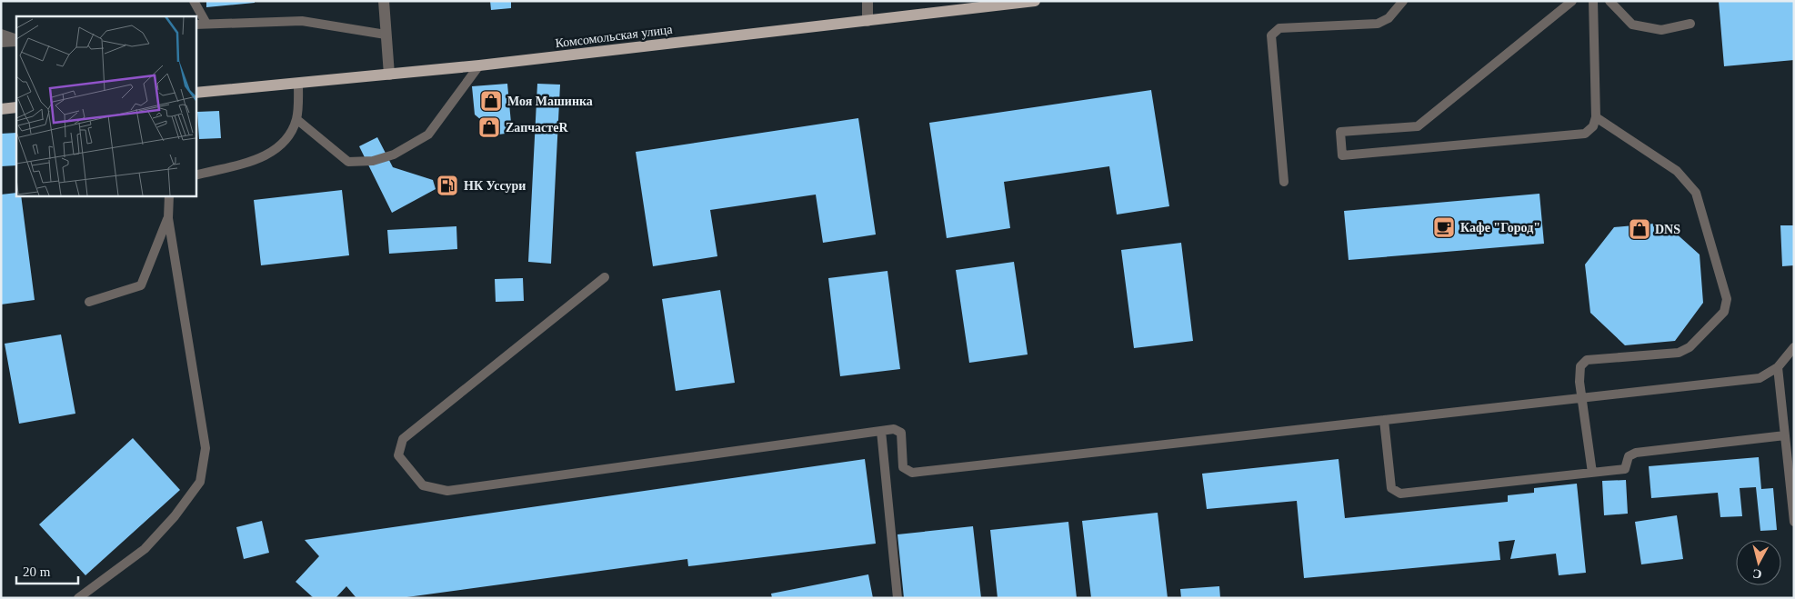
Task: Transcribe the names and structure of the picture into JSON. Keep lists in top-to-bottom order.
{
  "streets": {
    "main road": ["Комсомольская улица"]
  },
  "places": {
    "shop": ["Моя Машинка", "ZапчастеR", "DNS"],
    "fuel station": ["НК Уссури"],
    "cafe": ["Кафе \"Город\""]
  },
  "scale_bar": "20 m",
  "north": "bottom"
}
